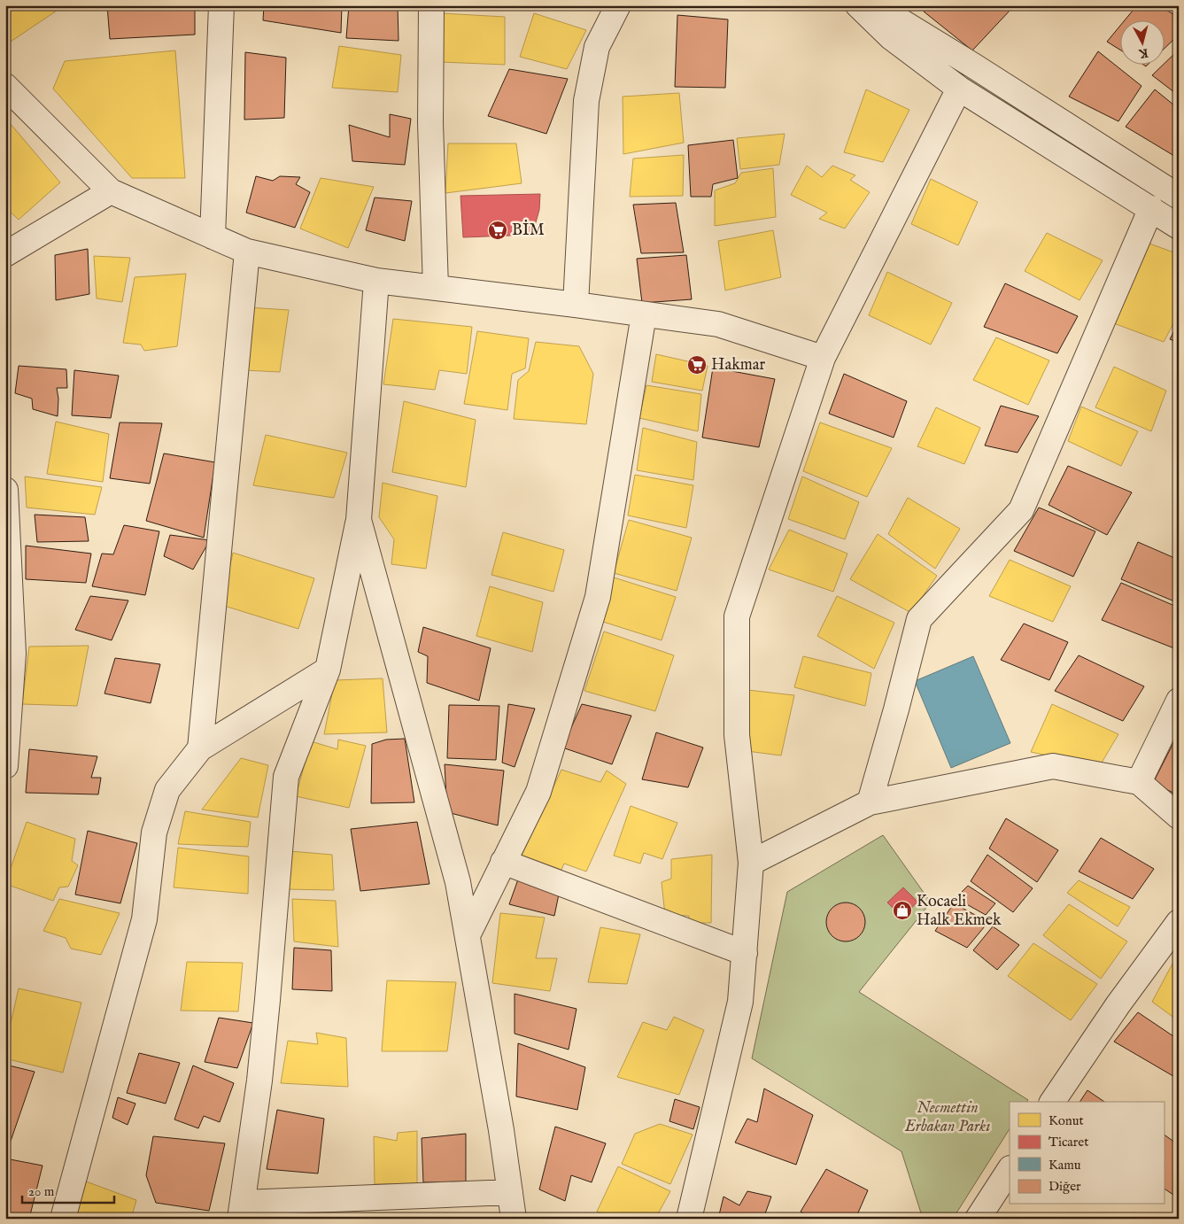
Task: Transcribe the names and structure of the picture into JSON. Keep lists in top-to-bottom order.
{
  "parks": ["Necmettin Erbakan Parkı"],
  "places": {
    "supermarket": ["BİM", "Hakmar"],
    "shop": ["Kocaeli Halk Ekmek"]
  },
  "legend": [
    "Konut",
    "Ticaret",
    "Kamu",
    "Diğer"
  ],
  "scale_bar": "20 m",
  "north": "bottom"
}
